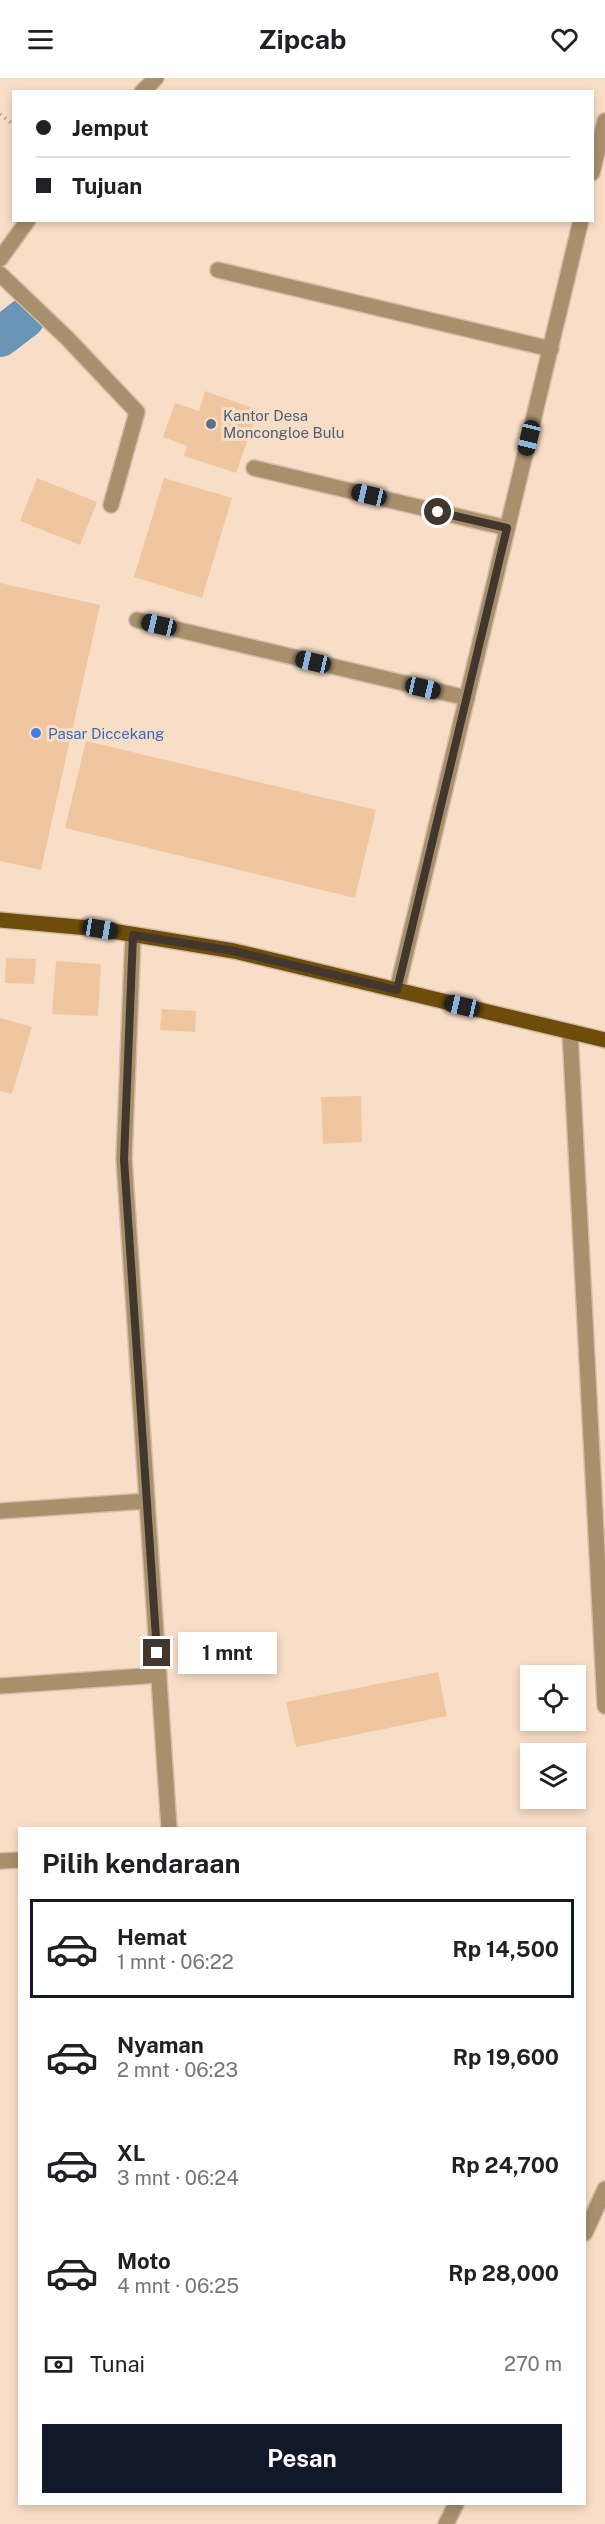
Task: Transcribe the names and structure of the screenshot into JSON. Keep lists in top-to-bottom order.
{
  "places": ["Kantor Desa Moncongloe Bulu", "Pasar Diccekang"],
  "page": {
    "header": "Zipcab",
    "banner": ["Jemput", "Tujuan"],
    "bubble": "1 mnt",
    "heading": "Pilih kendaraan",
    "list": [
      {
        "name": "Hemat",
        "note": "1 mnt · 06:22",
        "value": "Rp 14,500"
      },
      {
        "name": "Nyaman",
        "note": "2 mnt · 06:23",
        "value": "Rp 19,600"
      },
      {
        "name": "XL",
        "note": "3 mnt · 06:24",
        "value": "Rp 24,700"
      },
      {
        "name": "Moto",
        "note": "4 mnt · 06:25",
        "value": "Rp 28,000"
      }
    ],
    "pay": ["Tunai", "270 m"],
    "buttons": "Pesan"
  }
}
